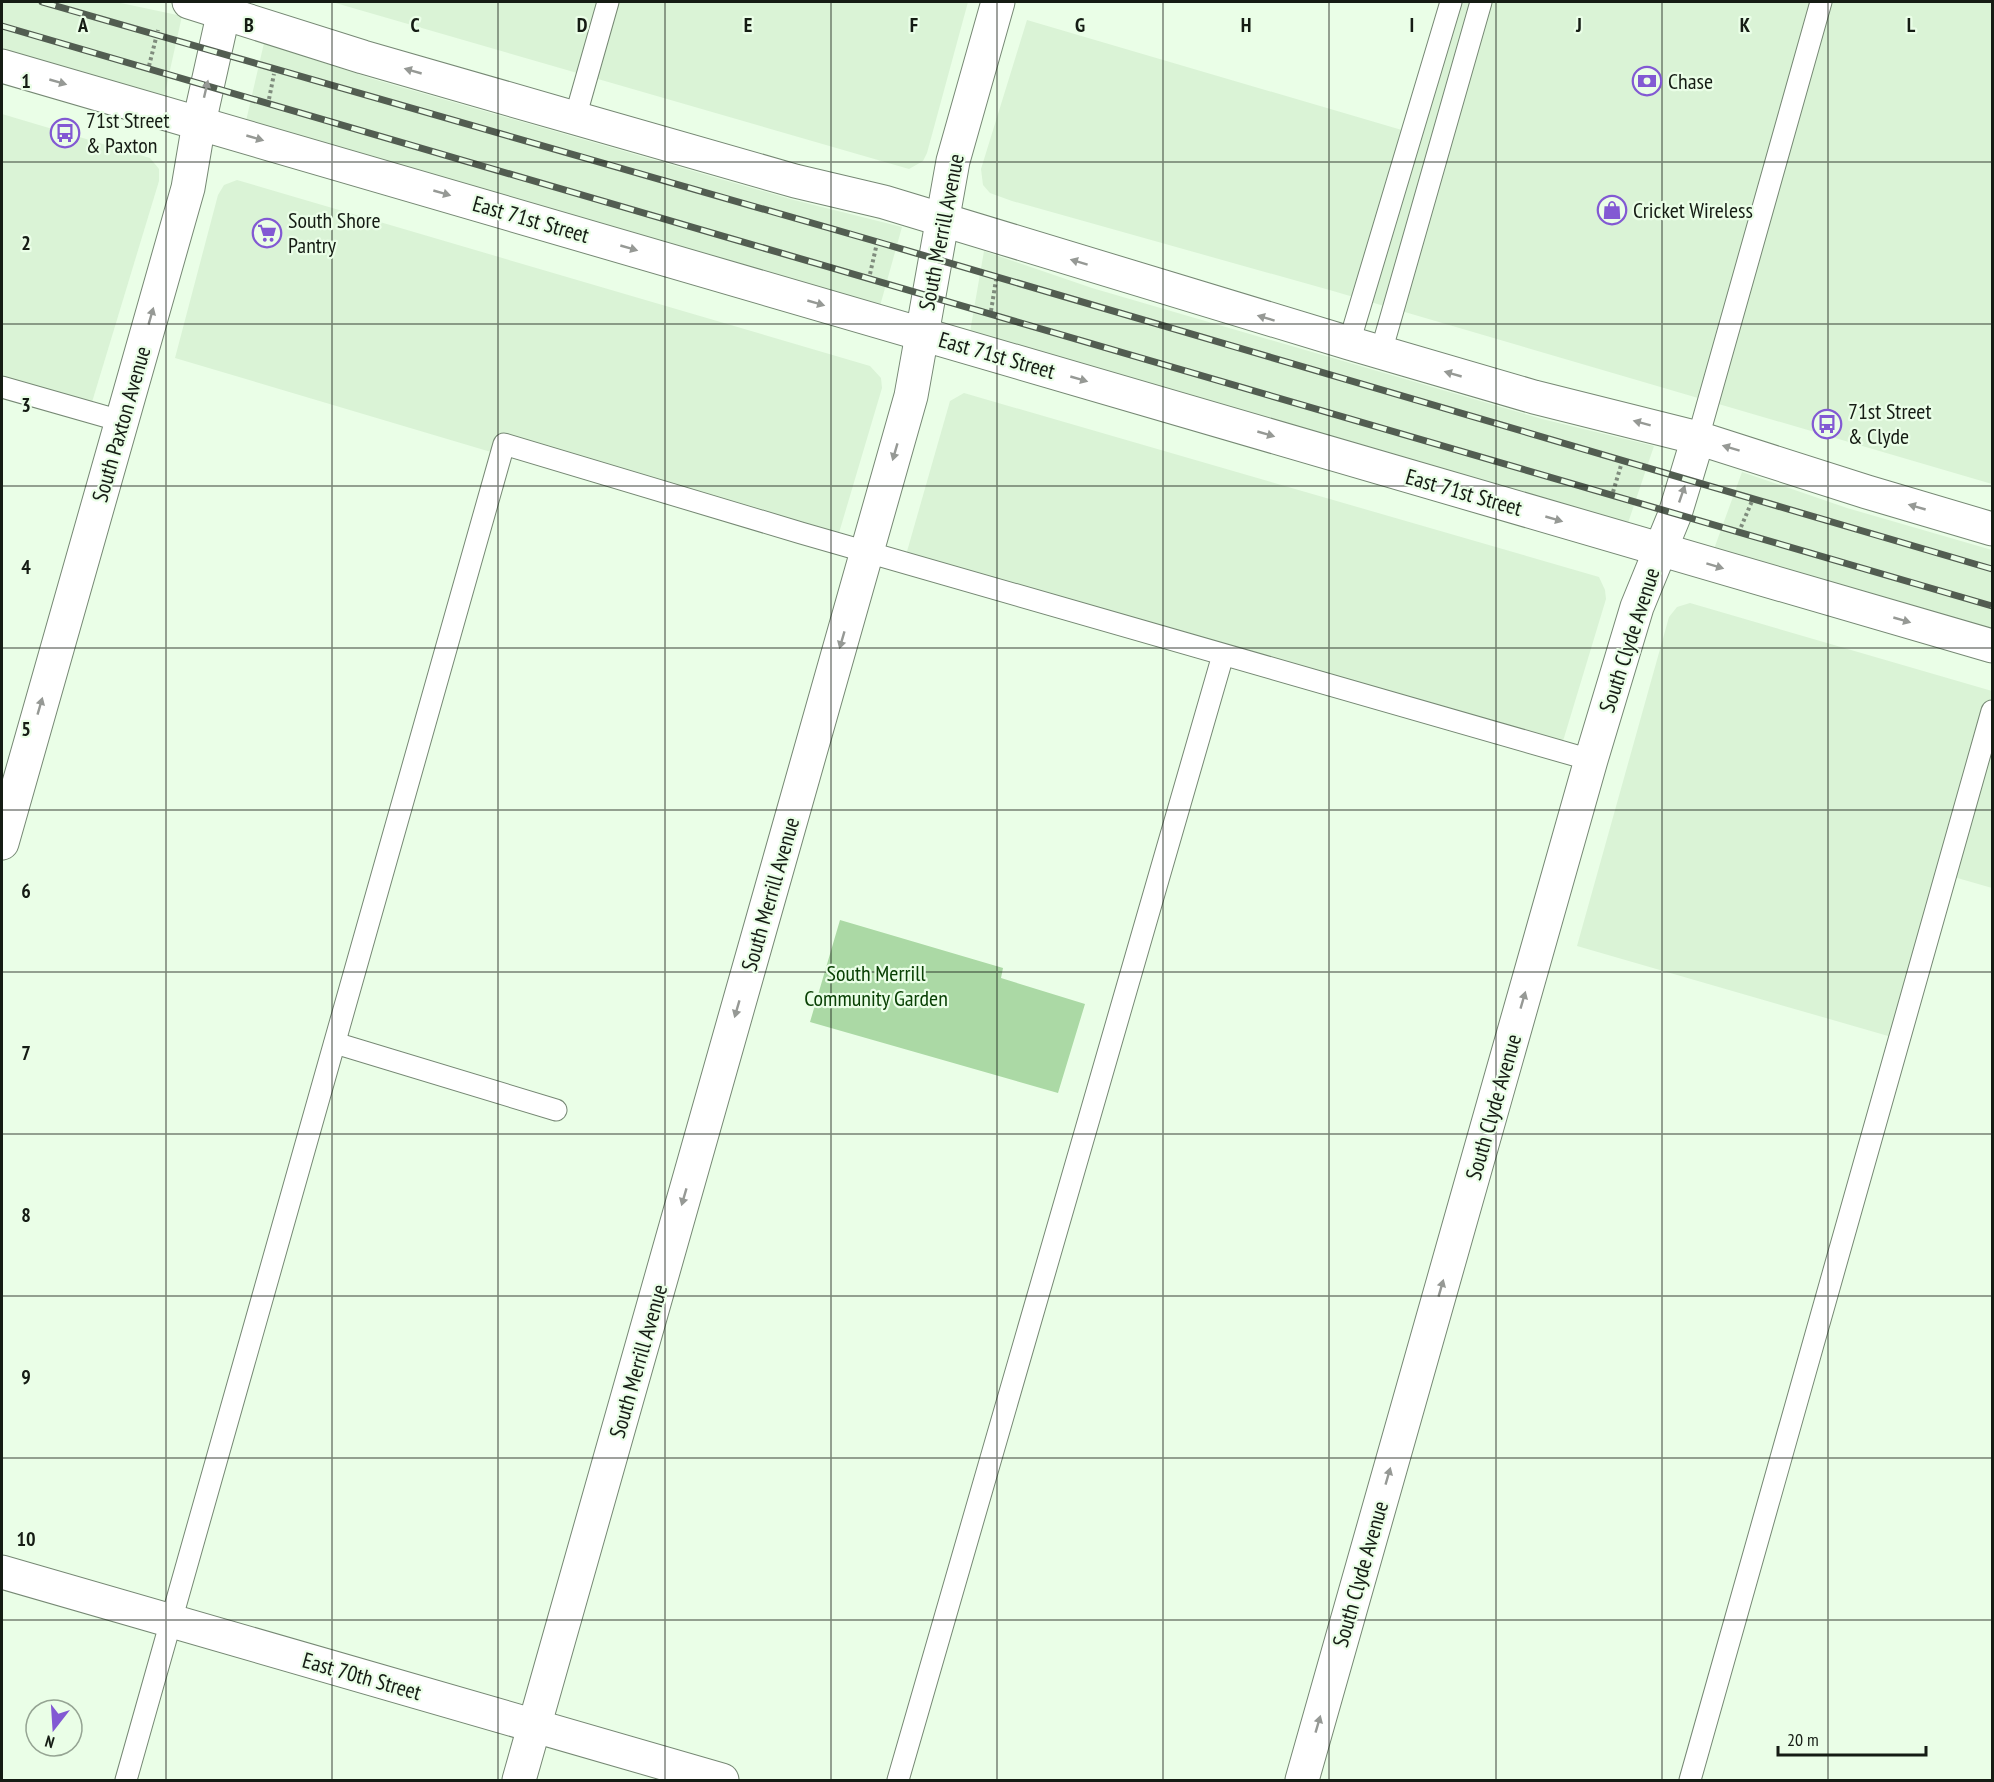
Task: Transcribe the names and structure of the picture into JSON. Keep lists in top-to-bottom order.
{
  "streets": {
    "street": [
      "East 71st Street",
      "South Merrill Avenue",
      "South Paxton Avenue",
      "South Clyde Avenue",
      "East 70th Street"
    ]
  },
  "crossings": [
    ["East 71st Street", "South Merrill Avenue"],
    ["East 71st Street", "South Paxton Avenue"],
    ["East 71st Street", "South Clyde Avenue"],
    ["South Merrill Avenue", "East 70th Street"]
  ],
  "one_way": ["South Merrill Avenue", "South Paxton Avenue", "South Clyde Avenue"],
  "parks": ["South Merrill Community Garden"],
  "places": {
    "bank": ["Chase"],
    "bus stop": ["71st Street & Paxton", "71st Street & Clyde"],
    "shop": ["Cricket Wireless"],
    "supermarket": ["South Shore Pantry"]
  },
  "scale_bar": "20 m",
  "north": "bottom",
  "grid": {
    "columns": [
      "A",
      "B",
      "C",
      "D",
      "E",
      "F",
      "G",
      "H",
      "I",
      "J",
      "K",
      "L"
    ],
    "rows": [
      "1",
      "2",
      "3",
      "4",
      "5",
      "6",
      "7",
      "8",
      "9",
      "10"
    ]
  }
}
